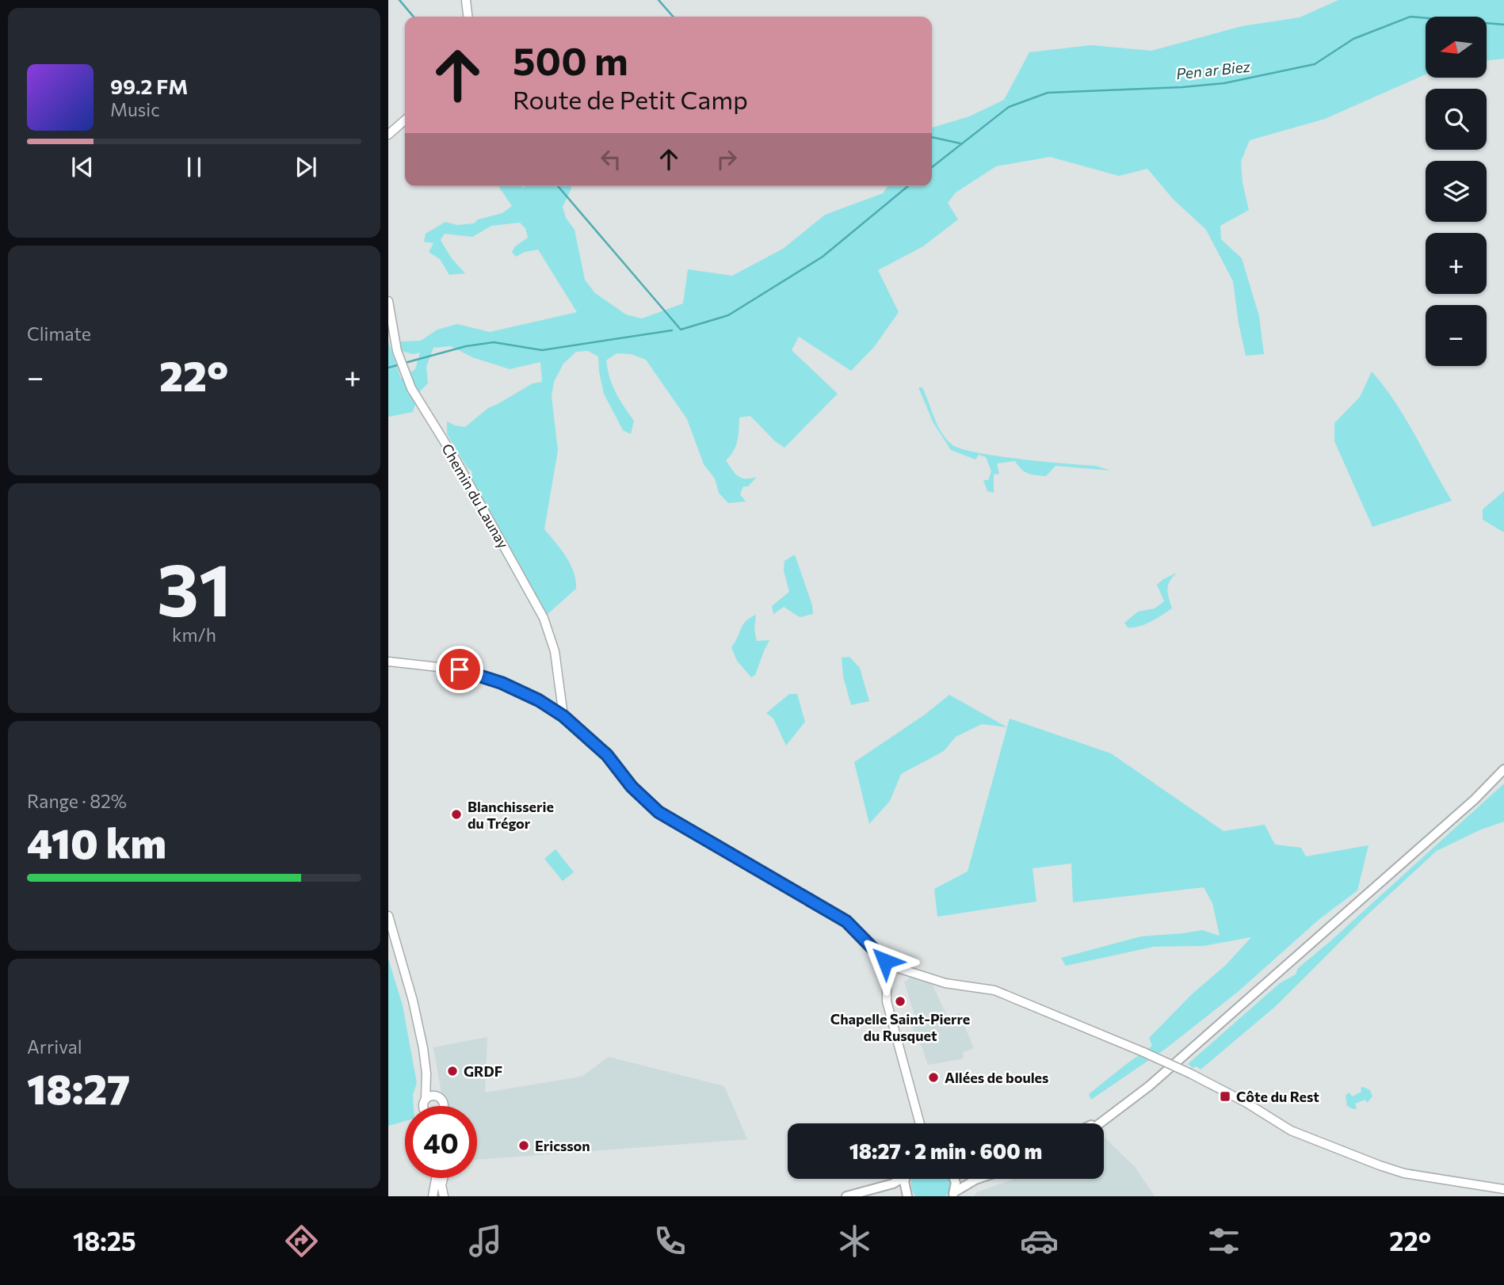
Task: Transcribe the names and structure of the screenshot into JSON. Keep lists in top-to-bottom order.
{
  "streets": {
    "street": ["Chemin du Launay"]
  },
  "water": ["Pen ar Biez"],
  "places": {
    "other": [
      "Blanchisserie du Trégor",
      "Chapelle Saint-Pierre du Rusquet",
      "GRDF",
      "Allées de boules",
      "Ericsson"
    ],
    "transit": ["Côte du Rest"]
  },
  "north": "left",
  "page": {
    "map_buttons": ["+", "−"],
    "turn": ["500 m", "Route de Petit Camp"],
    "song": ["99.2 FM", "Music"],
    "tile": [
      "Climate",
      ["31", "km/h"],
      ["Range · 82%", "410 km"],
      ["Arrival", "18:27"]
    ],
    "heat": ["−", "22°", "+"],
    "limit": "40",
    "trip": "18:27 · 2 min · 600 m",
    "tabs": ["18:25", "22°"]
  }
}
